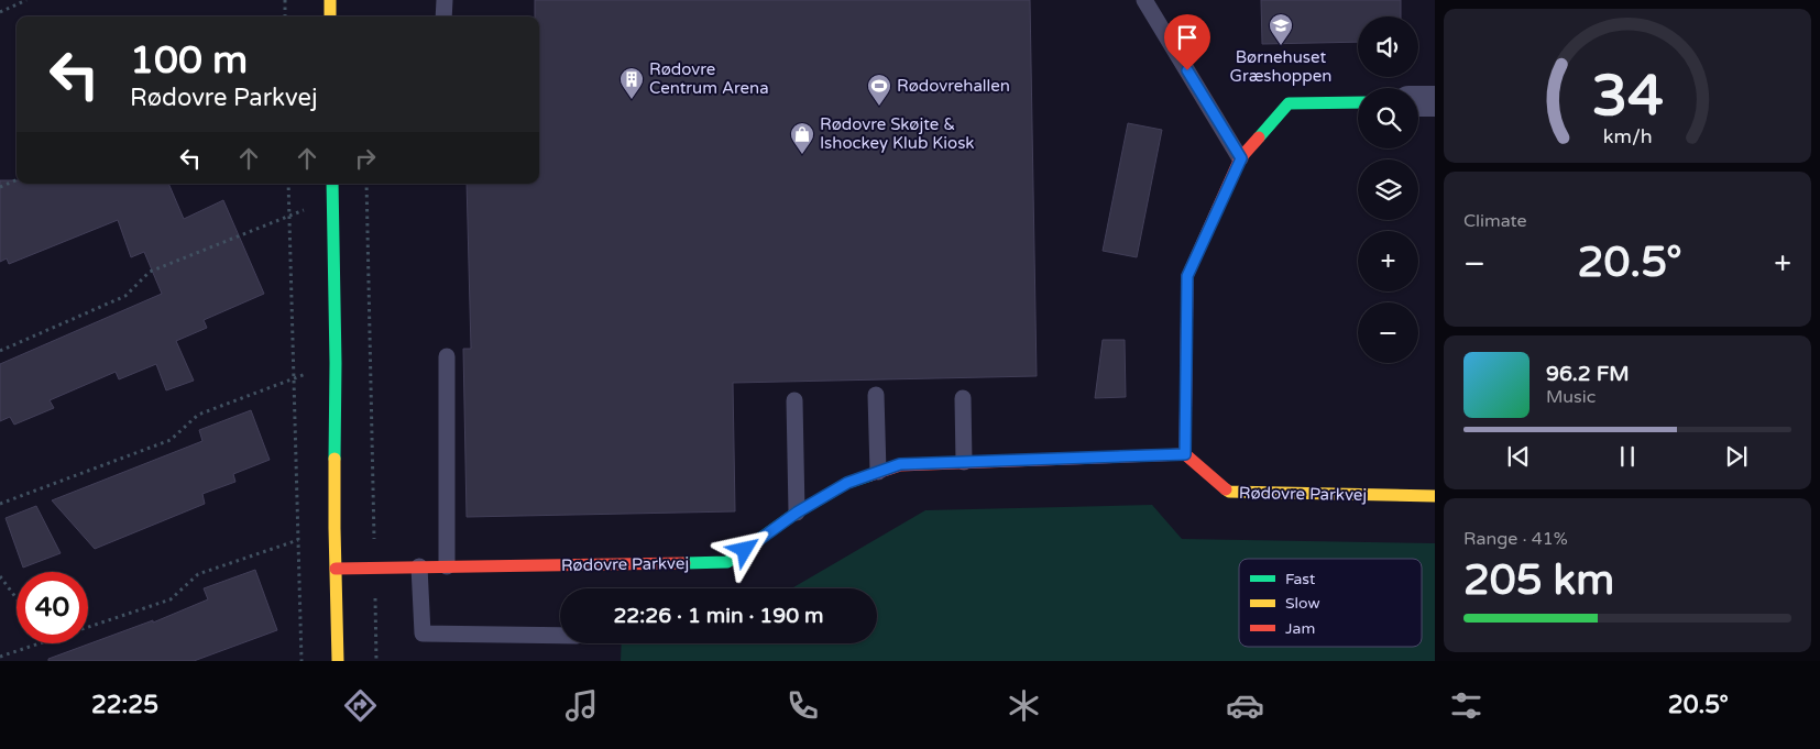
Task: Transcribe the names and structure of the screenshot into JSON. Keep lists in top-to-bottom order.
{
  "streets": {
    "street": ["Rødovre Parkvej"]
  },
  "places": {
    "school or university": ["Børnehuset Græshoppen"],
    "building": ["Rødovre Centrum Arena"],
    "sports": ["Rødovrehallen"],
    "shop": ["Rødovre Skøjte & Ishockey Klub Kiosk"]
  },
  "legend": ["Fast", "Slow", "Jam"],
  "page": {
    "map_buttons": ["+", "−"],
    "turn": ["100 m", "Rødovre Parkvej"],
    "tile": [
      "Climate",
      ["Range · 41%", "205 km"]
    ],
    "heat": ["−", "20.5°", "+"],
    "song": ["96.2 FM", "Music"],
    "limit": "40",
    "trip": "22:26 · 1 min · 190 m",
    "tabs": ["22:25", "20.5°"],
    "gauge": ["34", "km/h"]
  }
}
